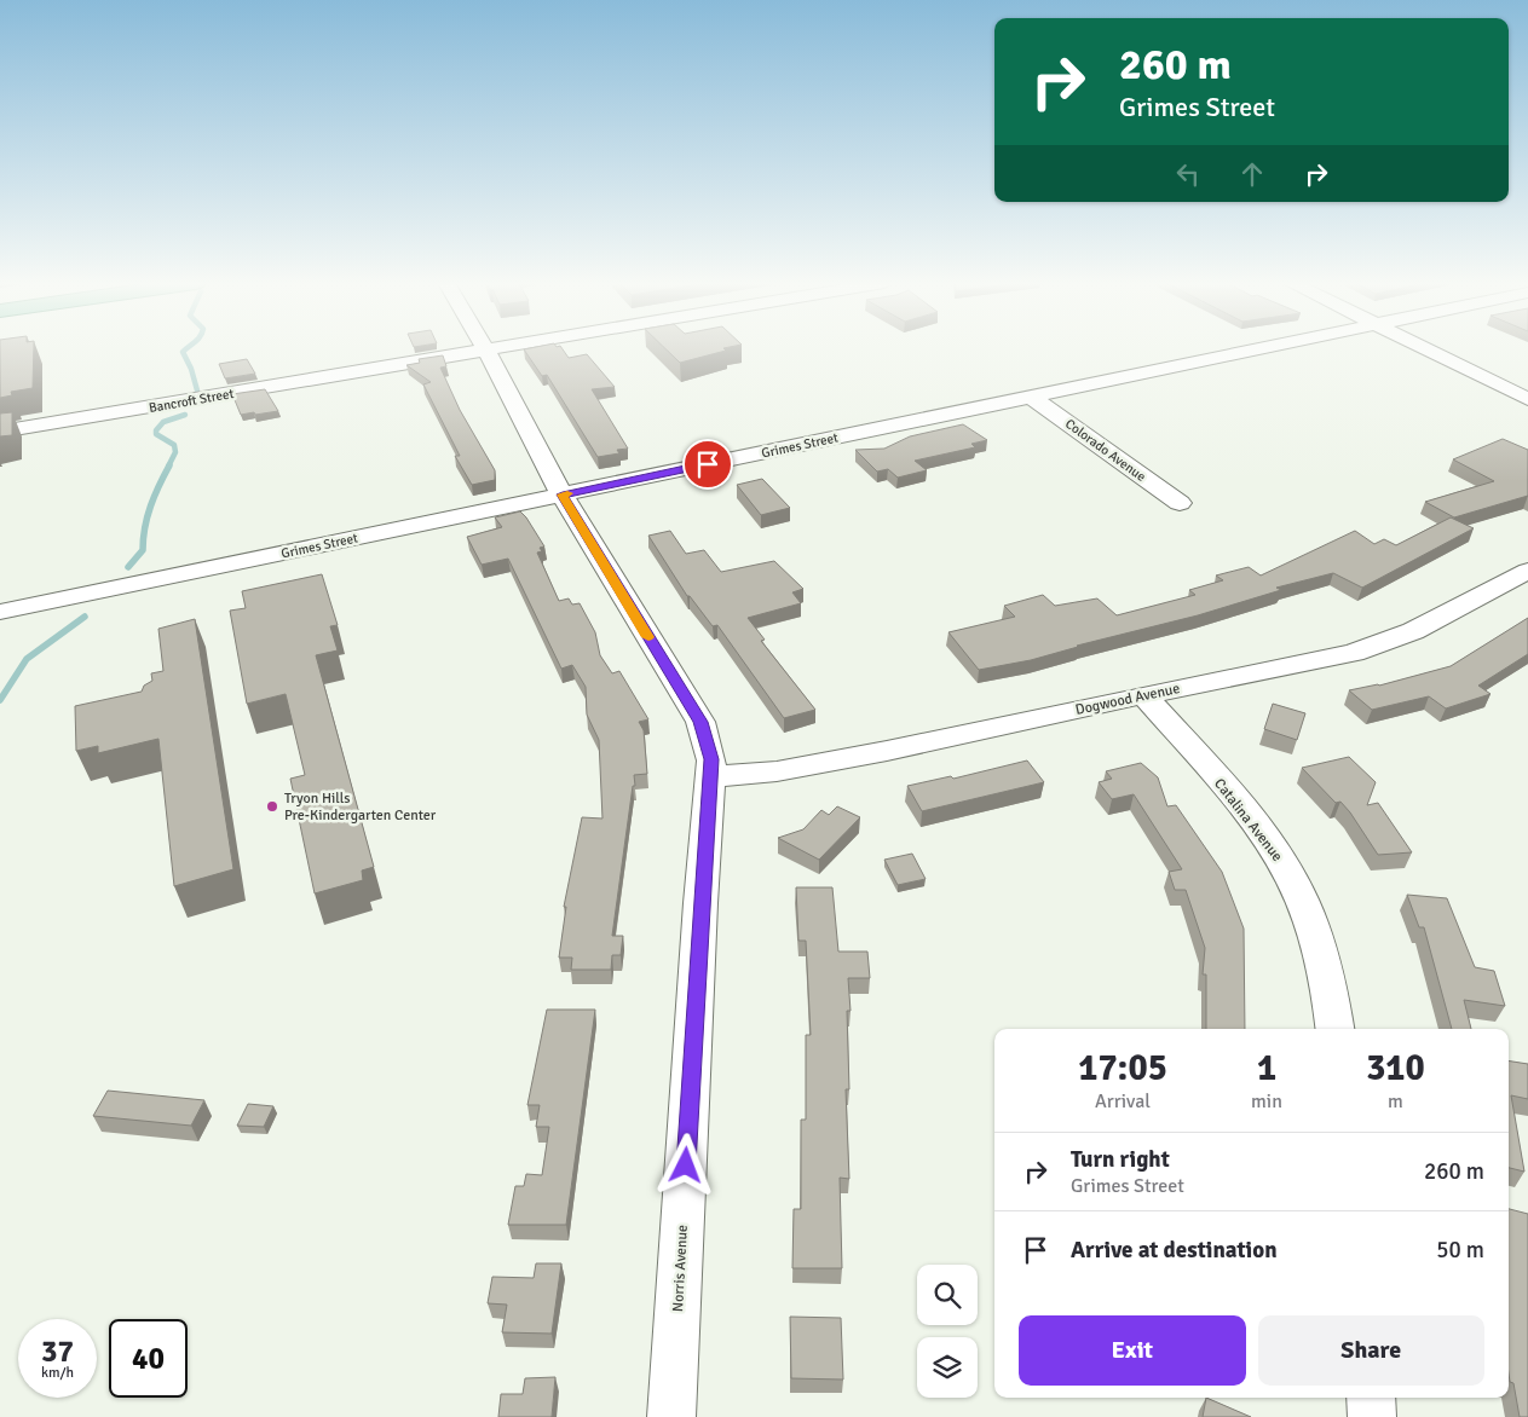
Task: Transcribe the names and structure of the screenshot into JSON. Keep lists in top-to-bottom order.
{
  "streets": {
    "street": [
      "Bancroft Street",
      "Grimes Street",
      "Colorado Avenue",
      "Dogwood Avenue",
      "Catalina Avenue",
      "Norris Avenue"
    ]
  },
  "crossings": [
    ["Bancroft Street", "Norris Avenue"],
    ["Grimes Street", "Colorado Avenue"],
    ["Grimes Street", "Norris Avenue"],
    ["Dogwood Avenue", "Catalina Avenue"],
    ["Dogwood Avenue", "Norris Avenue"]
  ],
  "places": ["Tryon Hills Pre-Kindergarten Center"],
  "page": {
    "turn": ["260 m", "Grimes Street"],
    "eta": [
      "17:05",
      "Arrival",
      "1",
      "min",
      "310",
      "m"
    ],
    "list": [
      {
        "name": "Turn right",
        "note": "Grimes Street",
        "value": "260 m"
      },
      {
        "name": "Arrive at destination",
        "value": "50 m"
      }
    ],
    "buttons": ["Exit", "Share"],
    "speed": "37 km/h",
    "limit": "40"
  }
}
